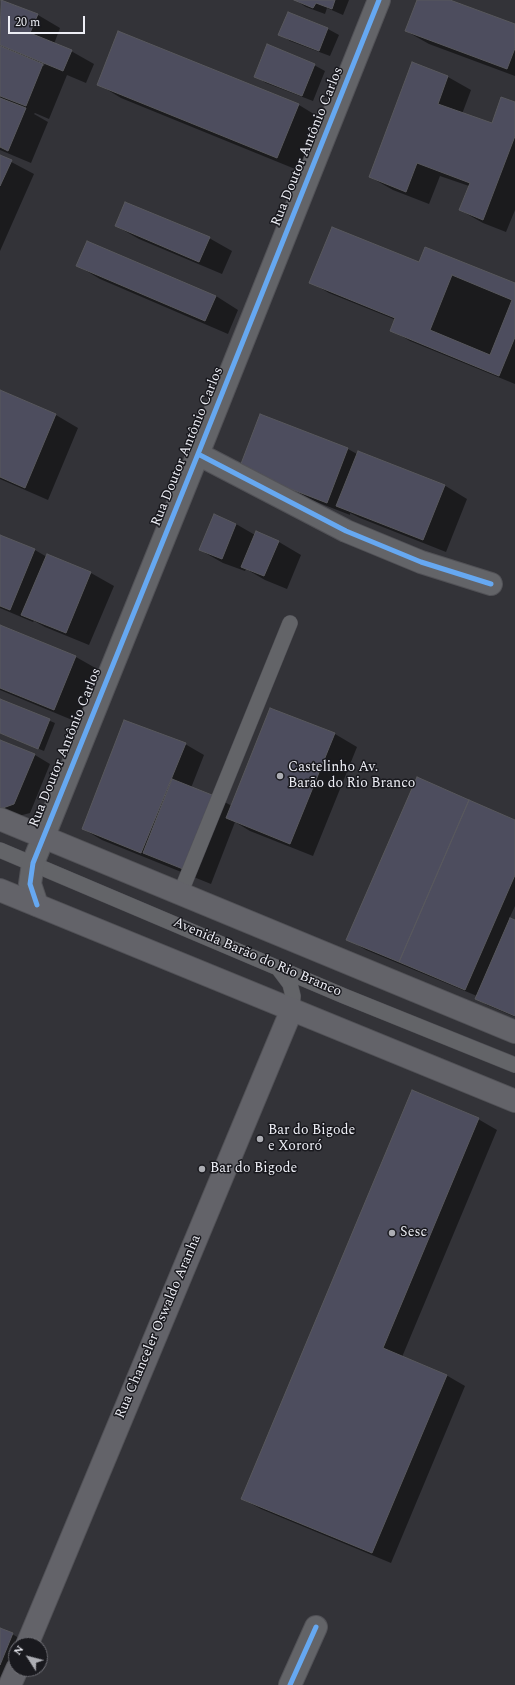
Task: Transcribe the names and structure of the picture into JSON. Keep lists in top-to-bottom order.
{
  "streets": {
    "main road": ["Avenida Barão do Rio Branco", "Rua Chanceler Oswaldo Aranha"],
    "street": ["Rua Doutor Antônio Carlos"]
  },
  "crossings": [
    ["Rua Doutor Antônio Carlos", "Avenida Barão do Rio Branco"]
  ],
  "places": [
    "Castelinho Av. Barão do Rio Branco",
    "Bar do Bigode e Xororó",
    "Bar do Bigode",
    "Sesc"
  ],
  "scale_bar": "20 m",
  "north": "top left"
}
